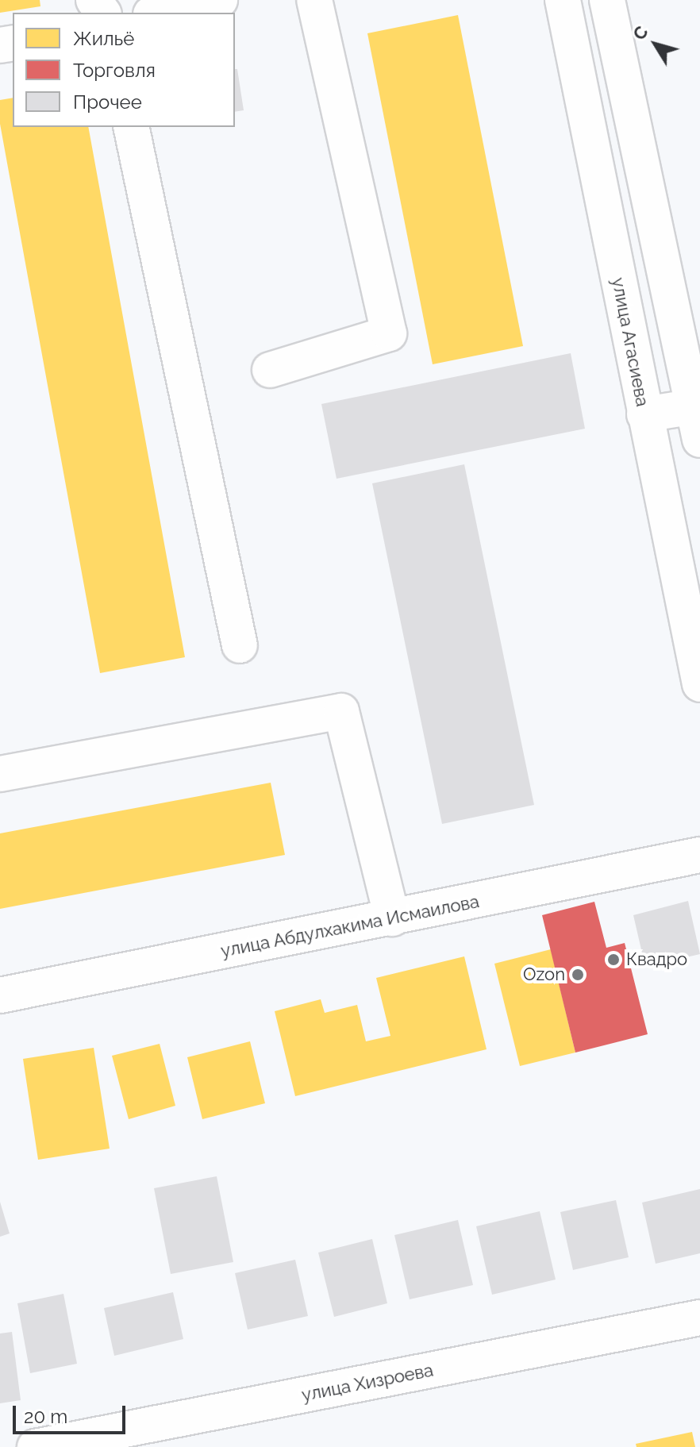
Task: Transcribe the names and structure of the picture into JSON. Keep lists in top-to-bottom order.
{
  "streets": {
    "main road": ["улица Агасиева", "улица Абдулхакима Исмаилова", "улица Хизроева"]
  },
  "places": ["Квадро", "Ozon"],
  "legend": ["Жильё", "Торговля", "Прочее"],
  "scale_bar": "20 m",
  "north": "top left"
}
